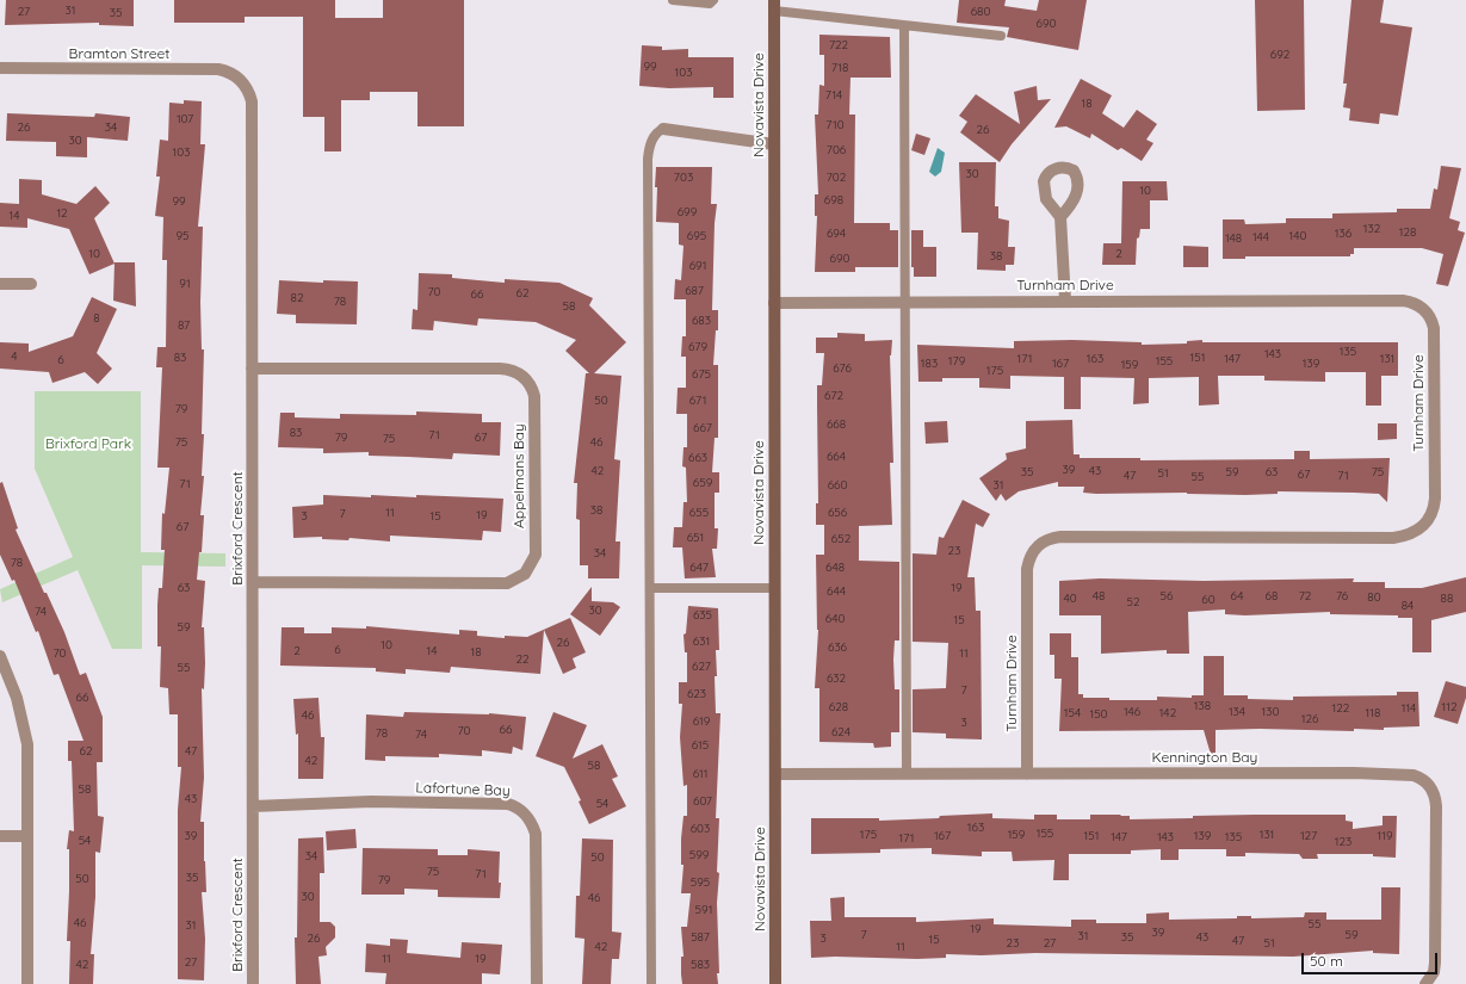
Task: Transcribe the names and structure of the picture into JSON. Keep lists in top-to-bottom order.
{
  "streets": {
    "street": [
      "Bramton Street",
      "Novavista Drive",
      "Turnham Drive",
      "Appelmans Bay",
      "Brixford Crescent",
      "Kennington Bay",
      "Lafortune Bay"
    ]
  },
  "crossings": [
    ["Bramton Street", "Brixford Crescent"],
    ["Novavista Drive", "Turnham Drive"],
    ["Novavista Drive", "Kennington Bay"],
    ["Turnham Drive", "Kennington Bay"],
    ["Appelmans Bay", "Brixford Crescent"],
    ["Brixford Crescent", "Lafortune Bay"]
  ],
  "parks": ["Brixford Park"],
  "house_numbers": [
    "31",
    "27",
    "680",
    "35",
    "690",
    "722",
    "692",
    "99",
    "718",
    "103",
    "714",
    "18",
    "107",
    "710",
    "26",
    "34",
    "26",
    "30",
    "706",
    "103",
    "30",
    "703",
    "702",
    "10",
    "698",
    "99",
    "699",
    "12",
    "14",
    "132",
    "128",
    "694",
    "136",
    "95",
    "695",
    "140",
    "144",
    "148",
    "10",
    "2",
    "38",
    "690",
    "691",
    "91",
    "687",
    "70",
    "62",
    "66",
    "82",
    "78",
    "58",
    "8",
    "683",
    "87",
    "679",
    "135",
    "143",
    "4",
    "83",
    "151",
    "171",
    "163",
    "147",
    "131",
    "6",
    "179",
    "155",
    "183",
    "167",
    "139",
    "159",
    "676",
    "175",
    "675",
    "672",
    "50",
    "671",
    "79",
    "668",
    "667",
    "83",
    "71",
    "79",
    "67",
    "75",
    "75",
    "46",
    "664",
    "663",
    "39",
    "42",
    "43",
    "35",
    "59",
    "63",
    "75",
    "51",
    "67",
    "47",
    "71",
    "55",
    "659",
    "71",
    "660",
    "31",
    "38",
    "11",
    "655",
    "656",
    "7",
    "19",
    "3",
    "15",
    "67",
    "651",
    "652",
    "23",
    "34",
    "78",
    "647",
    "648",
    "63",
    "19",
    "644",
    "48",
    "56",
    "64",
    "68",
    "72",
    "76",
    "80",
    "40",
    "88",
    "60",
    "52",
    "84",
    "30",
    "74",
    "635",
    "640",
    "15",
    "59",
    "631",
    "26",
    "10",
    "636",
    "6",
    "2",
    "14",
    "18",
    "70",
    "11",
    "22",
    "627",
    "55",
    "632",
    "7",
    "623",
    "66",
    "138",
    "628",
    "112",
    "122",
    "114",
    "146",
    "134",
    "130",
    "154",
    "142",
    "118",
    "150",
    "46",
    "126",
    "619",
    "3",
    "66",
    "70",
    "624",
    "78",
    "74",
    "615",
    "62",
    "47",
    "42",
    "58",
    "611",
    "58",
    "43",
    "607",
    "54",
    "163",
    "603",
    "155",
    "175",
    "159",
    "131",
    "39",
    "167",
    "151",
    "139",
    "127",
    "119",
    "147",
    "143",
    "135",
    "171",
    "54",
    "123",
    "599",
    "34",
    "50",
    "75",
    "71",
    "35",
    "50",
    "79",
    "595",
    "30",
    "46",
    "591",
    "46",
    "55",
    "31",
    "19",
    "39",
    "7",
    "59",
    "31",
    "587",
    "35",
    "43",
    "26",
    "3",
    "15",
    "47",
    "23",
    "27",
    "51",
    "42",
    "11",
    "11",
    "19",
    "27",
    "42",
    "583"
  ],
  "scale_bar": "50 m"
}
